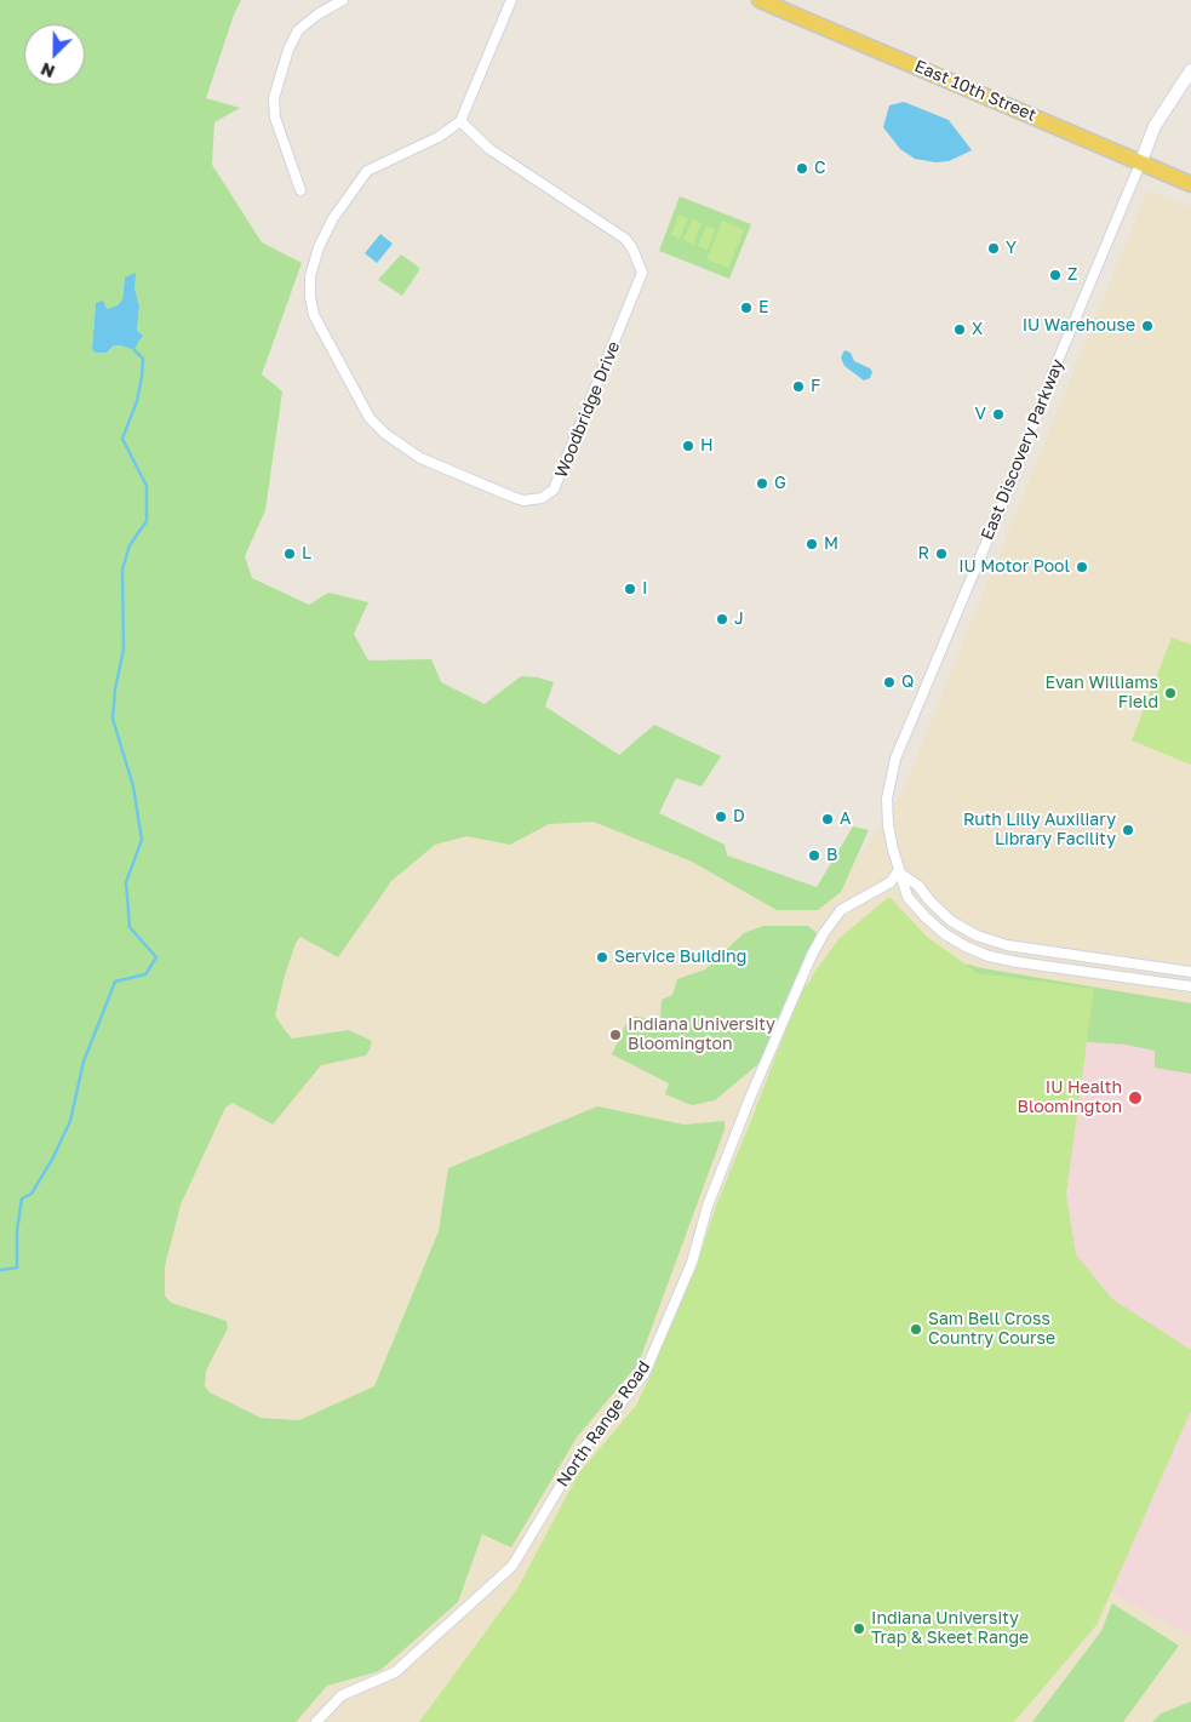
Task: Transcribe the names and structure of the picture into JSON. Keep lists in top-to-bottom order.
{
  "streets": {
    "main road": ["East 10th Street"],
    "street": ["Woodbridge Drive", "East Discovery Parkway", "North Range Road"]
  },
  "crossings": [
    ["East 10th Street", "East Discovery Parkway"],
    ["East Discovery Parkway", "North Range Road"]
  ],
  "places": [
    "C",
    "Y",
    "Z",
    "E",
    "IU Warehouse",
    "X",
    "F",
    "V",
    "H",
    "G",
    "M",
    "L",
    "R",
    "IU Motor Pool",
    "I",
    "J",
    "Q",
    "Evan Williams Field",
    "D",
    "A",
    "Ruth Lilly Auxiliary Library Facility",
    "B",
    "Service Building",
    "Indiana University Bloomington",
    "IU Health Bloomington",
    "Sam Bell Cross Country Course",
    "Indiana University Trap & Skeet Range"
  ],
  "north": "bottom left"
}
